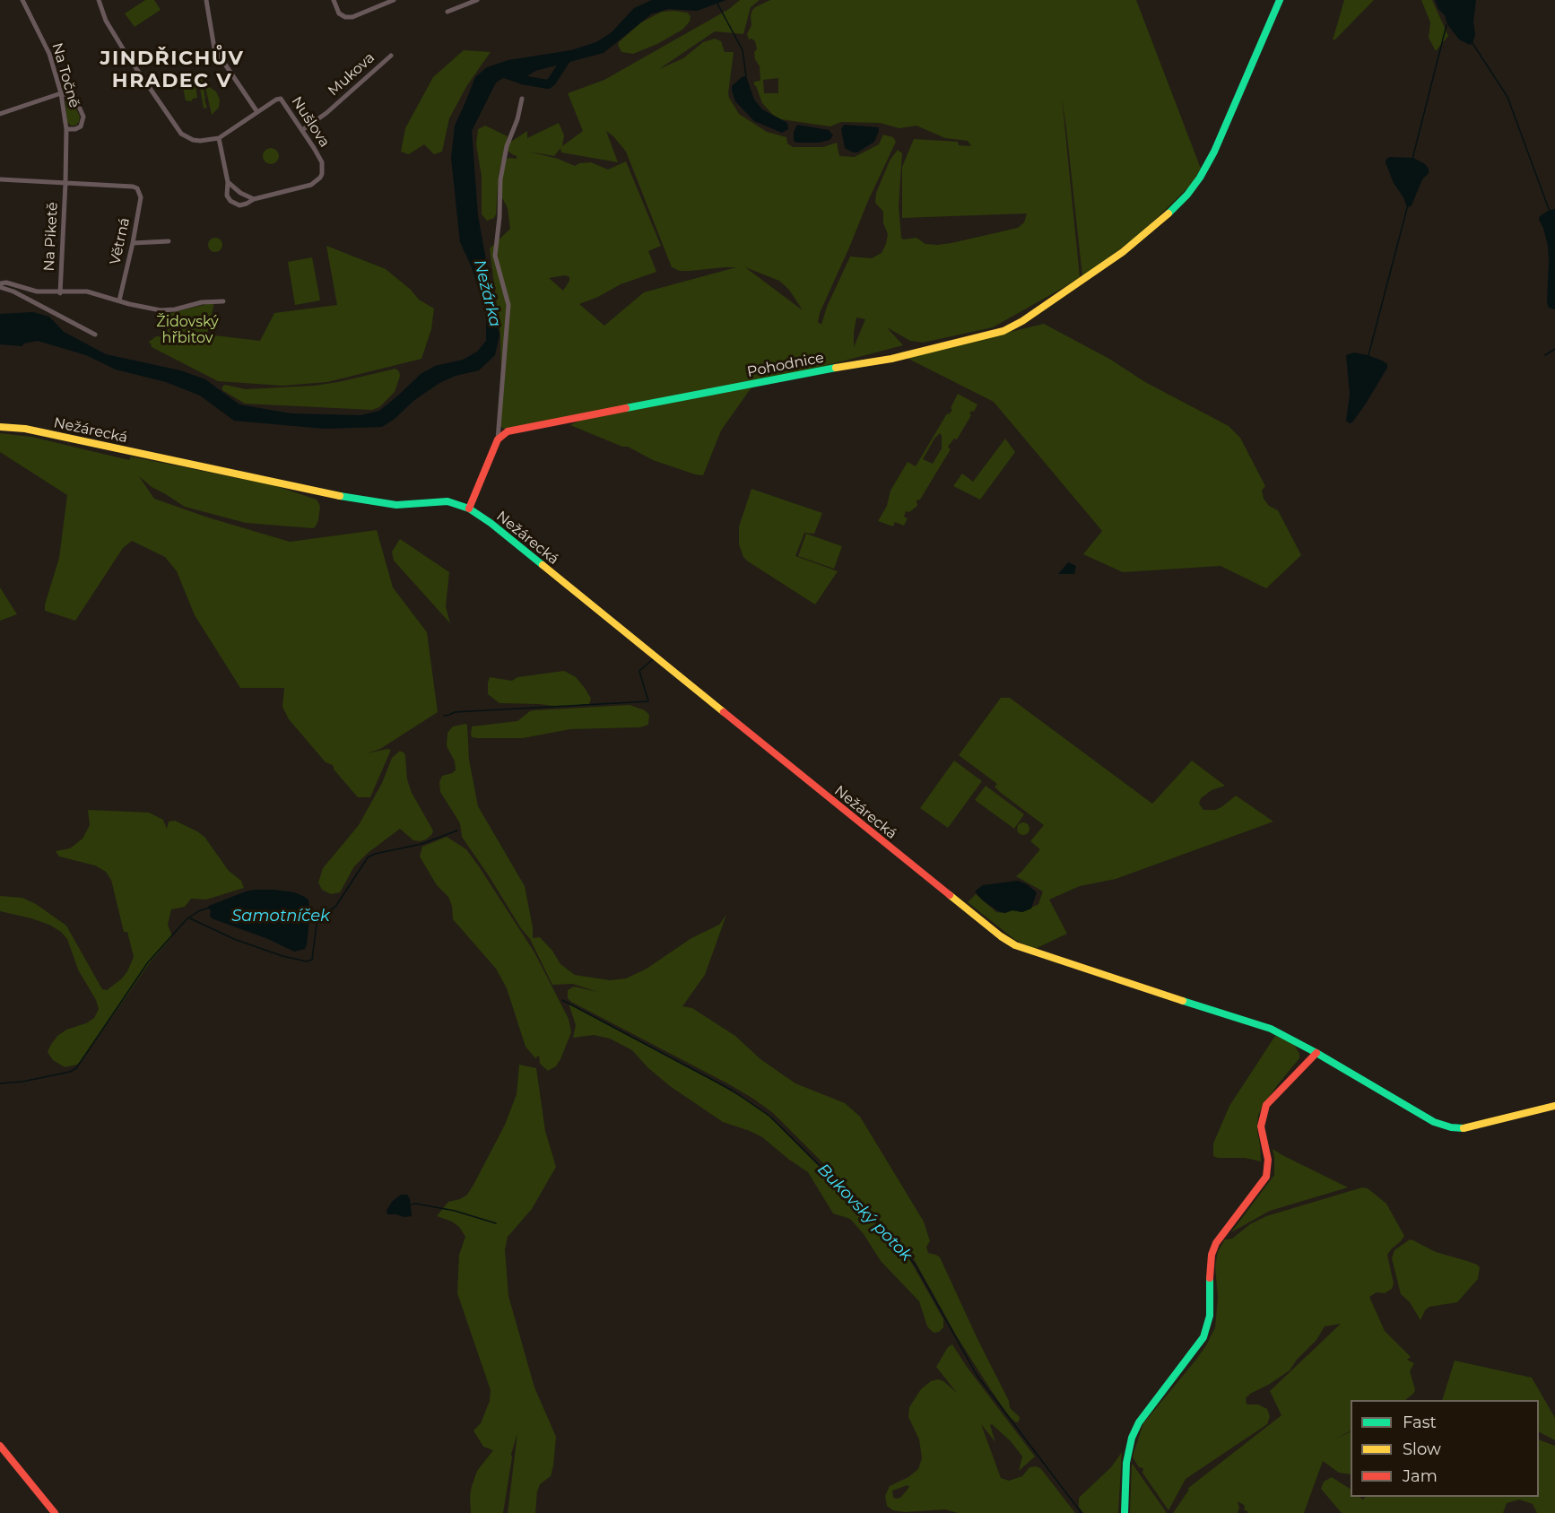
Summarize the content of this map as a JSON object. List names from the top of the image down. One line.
{"streets":{"street":["Mukova","Na Točně","Nušlova","Na Piketě","Větrná","Pohodnice","Nežárecká"]},"crossings":[["Mukova","Nušlova"],["Na Točně","Na Piketě"],["Na Piketě","Větrná"]],"districts":["JINDŘICHŮV HRADEC V"],"water":["Nežárka","Samotníček","Bukovský potok"],"parks":["Židovský hřbitov"],"legend":["Fast","Slow","Jam"]}
